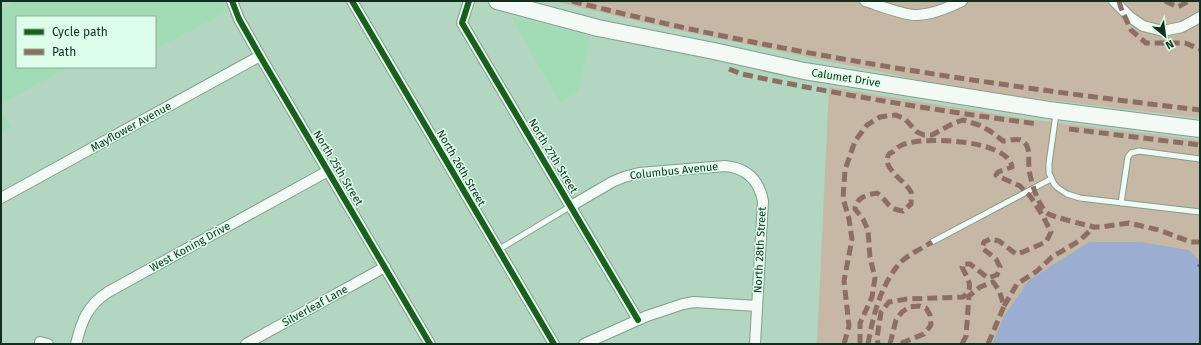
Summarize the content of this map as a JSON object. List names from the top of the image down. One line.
{"streets":{"main road":["Calumet Drive"],"street":["Mayflower Avenue","North 27th Street","North 25th Street","North 26th Street","Columbus Avenue","West Koning Drive","North 28th Street","Silverleaf Lane"]},"crossings":[["Mayflower Avenue","North 25th Street"],["North 27th Street","Columbus Avenue"],["North 25th Street","West Koning Drive"],["North 25th Street","Silverleaf Lane"],["Columbus Avenue","North 28th Street"]],"legend":["Cycle path","Path"],"north":"bottom right"}
